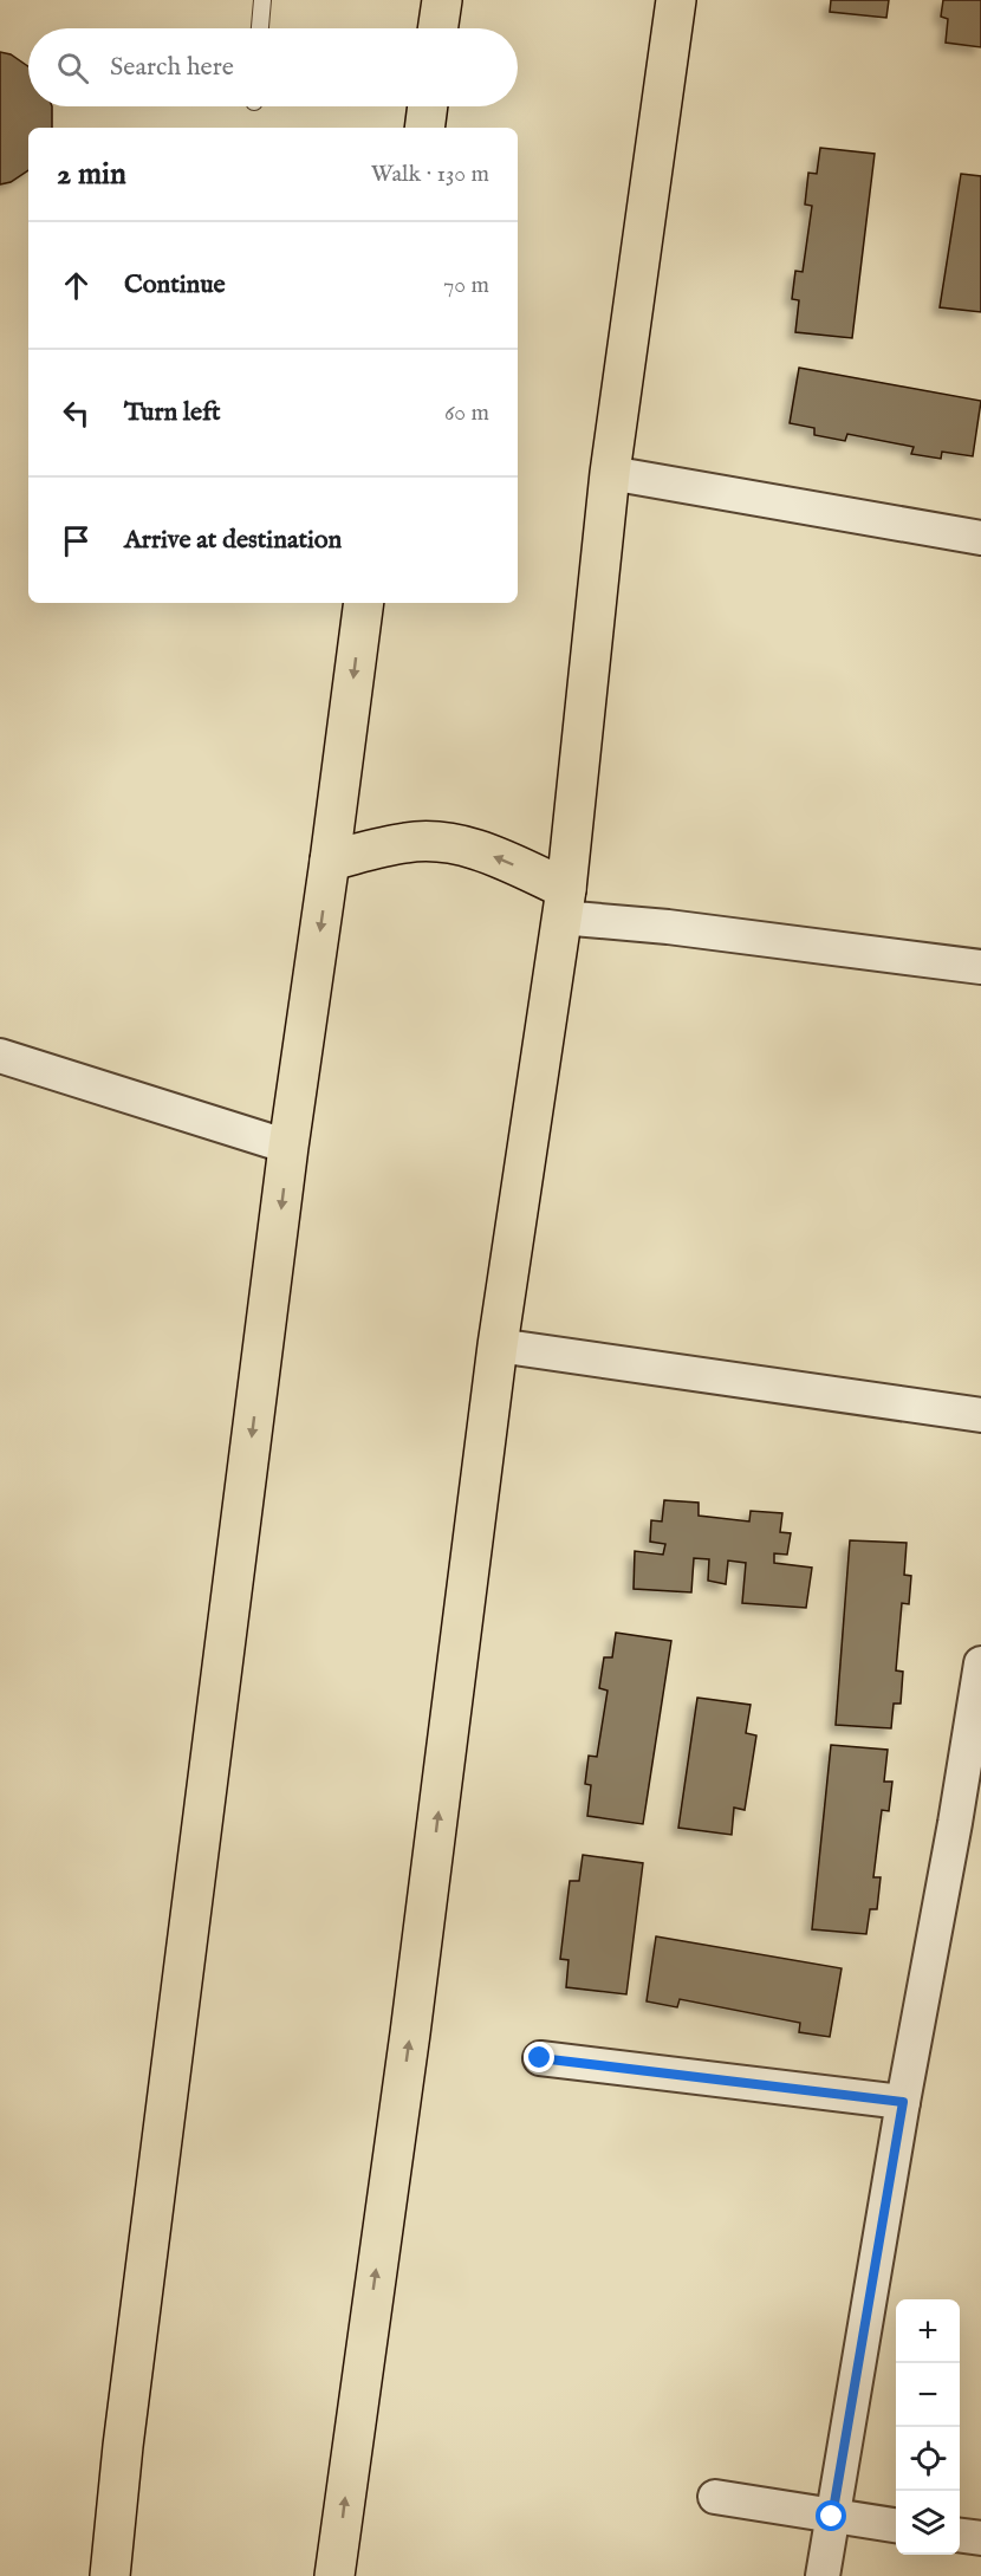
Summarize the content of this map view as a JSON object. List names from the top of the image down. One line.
{"page":{"search":"Search here","heading":["2 min","Walk · 130 m"],"list":[["Continue","70 m"],["Turn left","60 m"],"Arrive at destination"],"map_buttons":["+","−"]}}
